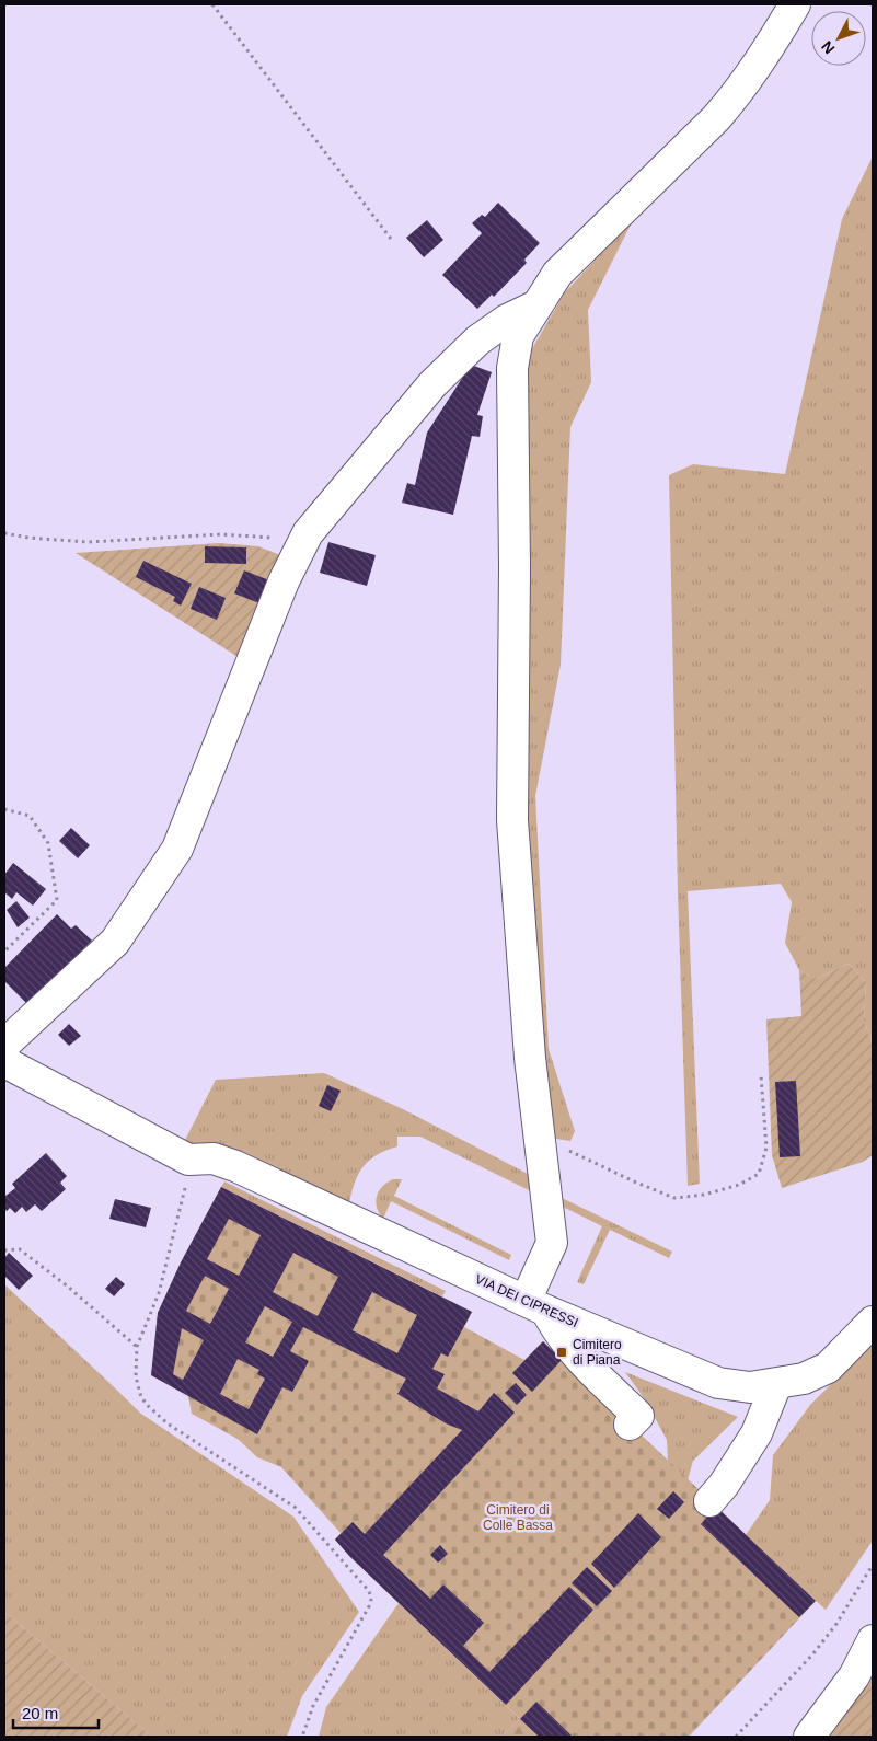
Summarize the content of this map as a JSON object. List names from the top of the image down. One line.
{"streets":{"street":["VIA DEI CIPRESSI"]},"parks":["Cimitero di Colle Bassa"],"places":{"transit":["Cimitero di Piana"]},"scale_bar":"20 m","north":"bottom left"}
